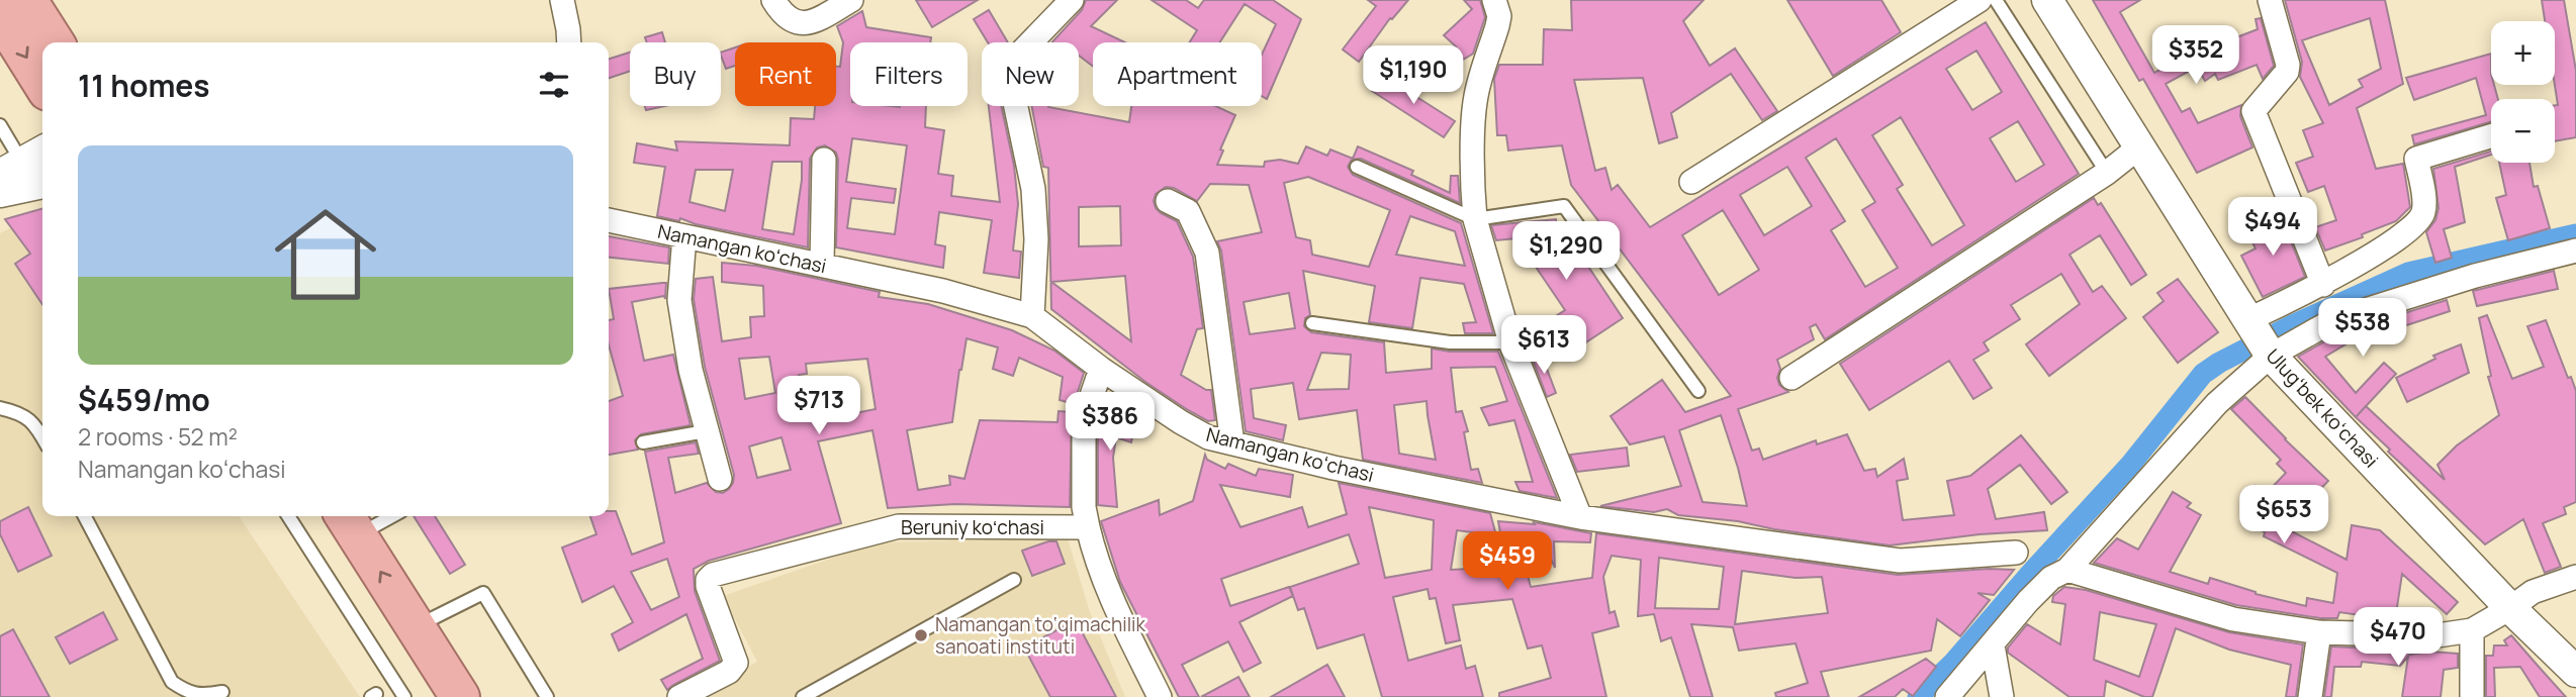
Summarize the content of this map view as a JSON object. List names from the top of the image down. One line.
{"streets":{"street":["Namangan koʻchasi","Ulugʻbek koʻchasi","Beruniy koʻchasi"]},"places":["Namangan to‘qimachilik sanoati instituti"],"page":{"map_buttons":["+","−"],"price":["$352","$1,190","$494","$1,290","$538","$613","$713","$386","$653","$459","$470"],"chip":["Buy","Rent","Filters","New","Apartment"],"heading":"11 homes","list":[{"name":"$459/mo","note":"2 rooms · 52 m² · Namangan koʻchasi"}]}}
